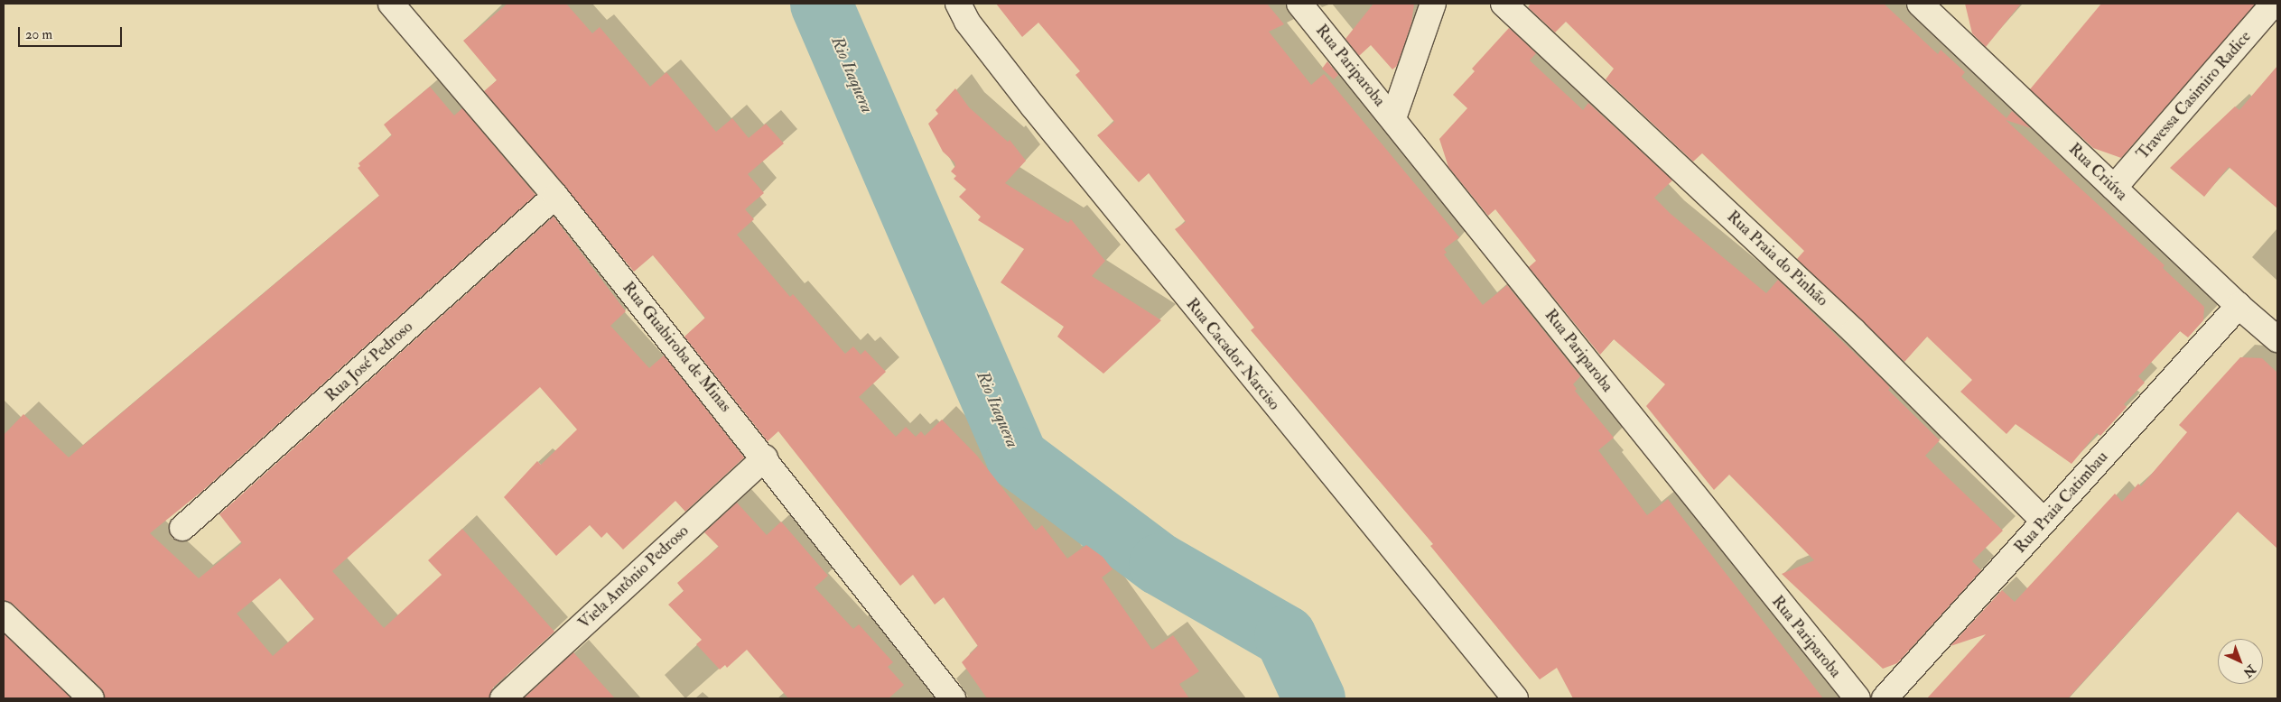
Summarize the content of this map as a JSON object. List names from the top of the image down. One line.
{"streets":{"street":["Rua Pariparoba","Travessa Casimiro Radice","Rua Criúva","Rua Praia do Pinhão","Rua Guabiroba de Minas","Rua Cacador Narciso","Rua José Pedroso","Rua Praia Catimbau","Viela Antônio Pedroso"]},"crossings":[["Travessa Casimiro Radice","Rua Criúva"],["Rua Criúva","Rua Praia Catimbau"],["Rua Praia do Pinhão","Rua Praia Catimbau"],["Rua Guabiroba de Minas","Rua José Pedroso"],["Rua Guabiroba de Minas","Viela Antônio Pedroso"]],"water":["Rio Itaquera"],"scale_bar":"20 m","north":"bottom right"}
